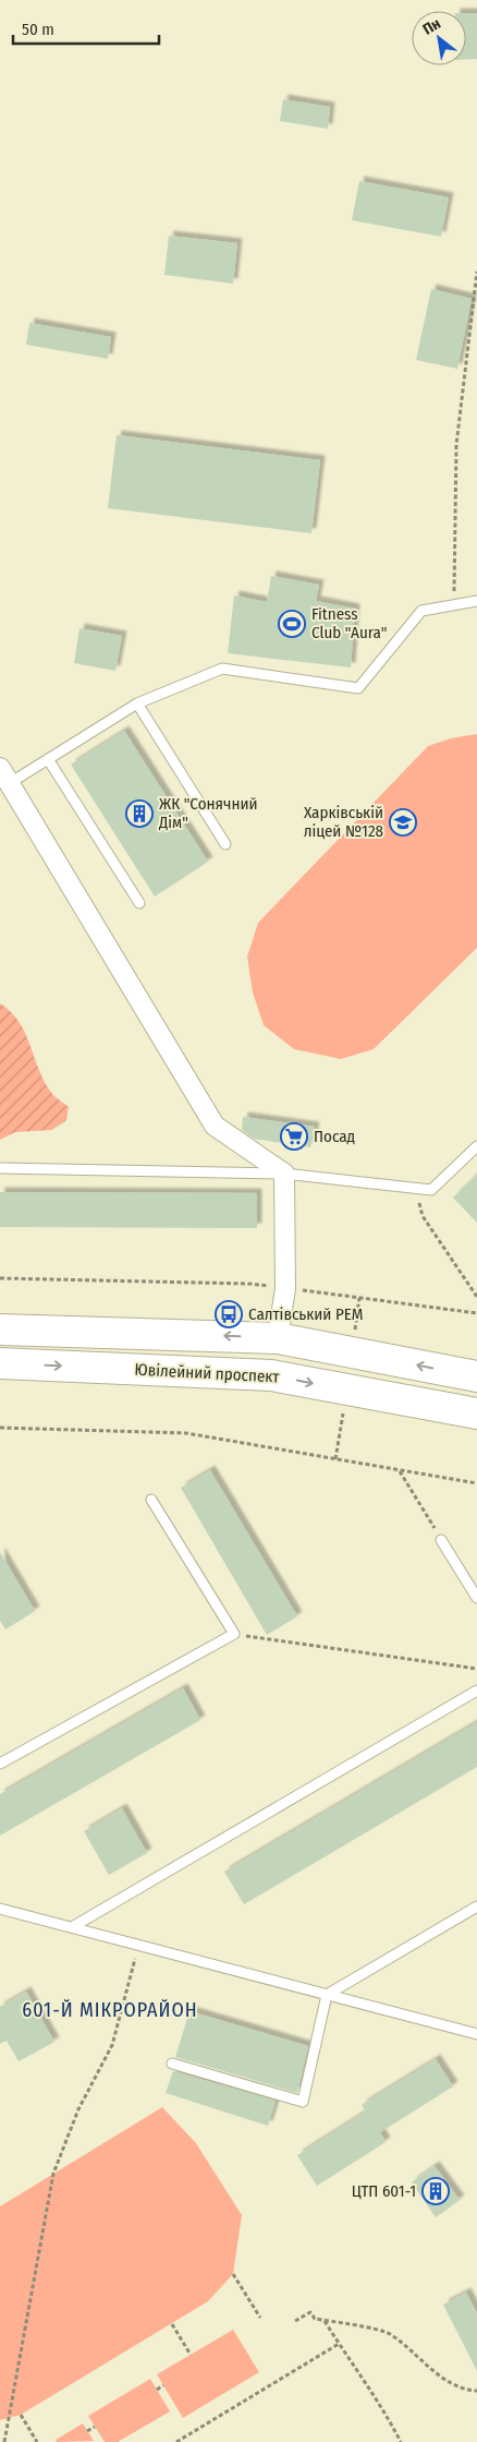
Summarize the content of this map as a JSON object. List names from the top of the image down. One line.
{"streets":{"main road":["Ювілейний проспект"]},"districts":["601-Й МІКРОРАЙОН"],"places":{"sports":["Fitness Club \"Aura\""],"building":["ЖК \"Сонячний Дім\"","ЦТП 601-1"],"school or university":["Харківській ліцей №128"],"supermarket":["Посад"],"bus stop":["Салтівський РЕМ"]},"scale_bar":"50 m","north":"top left"}
